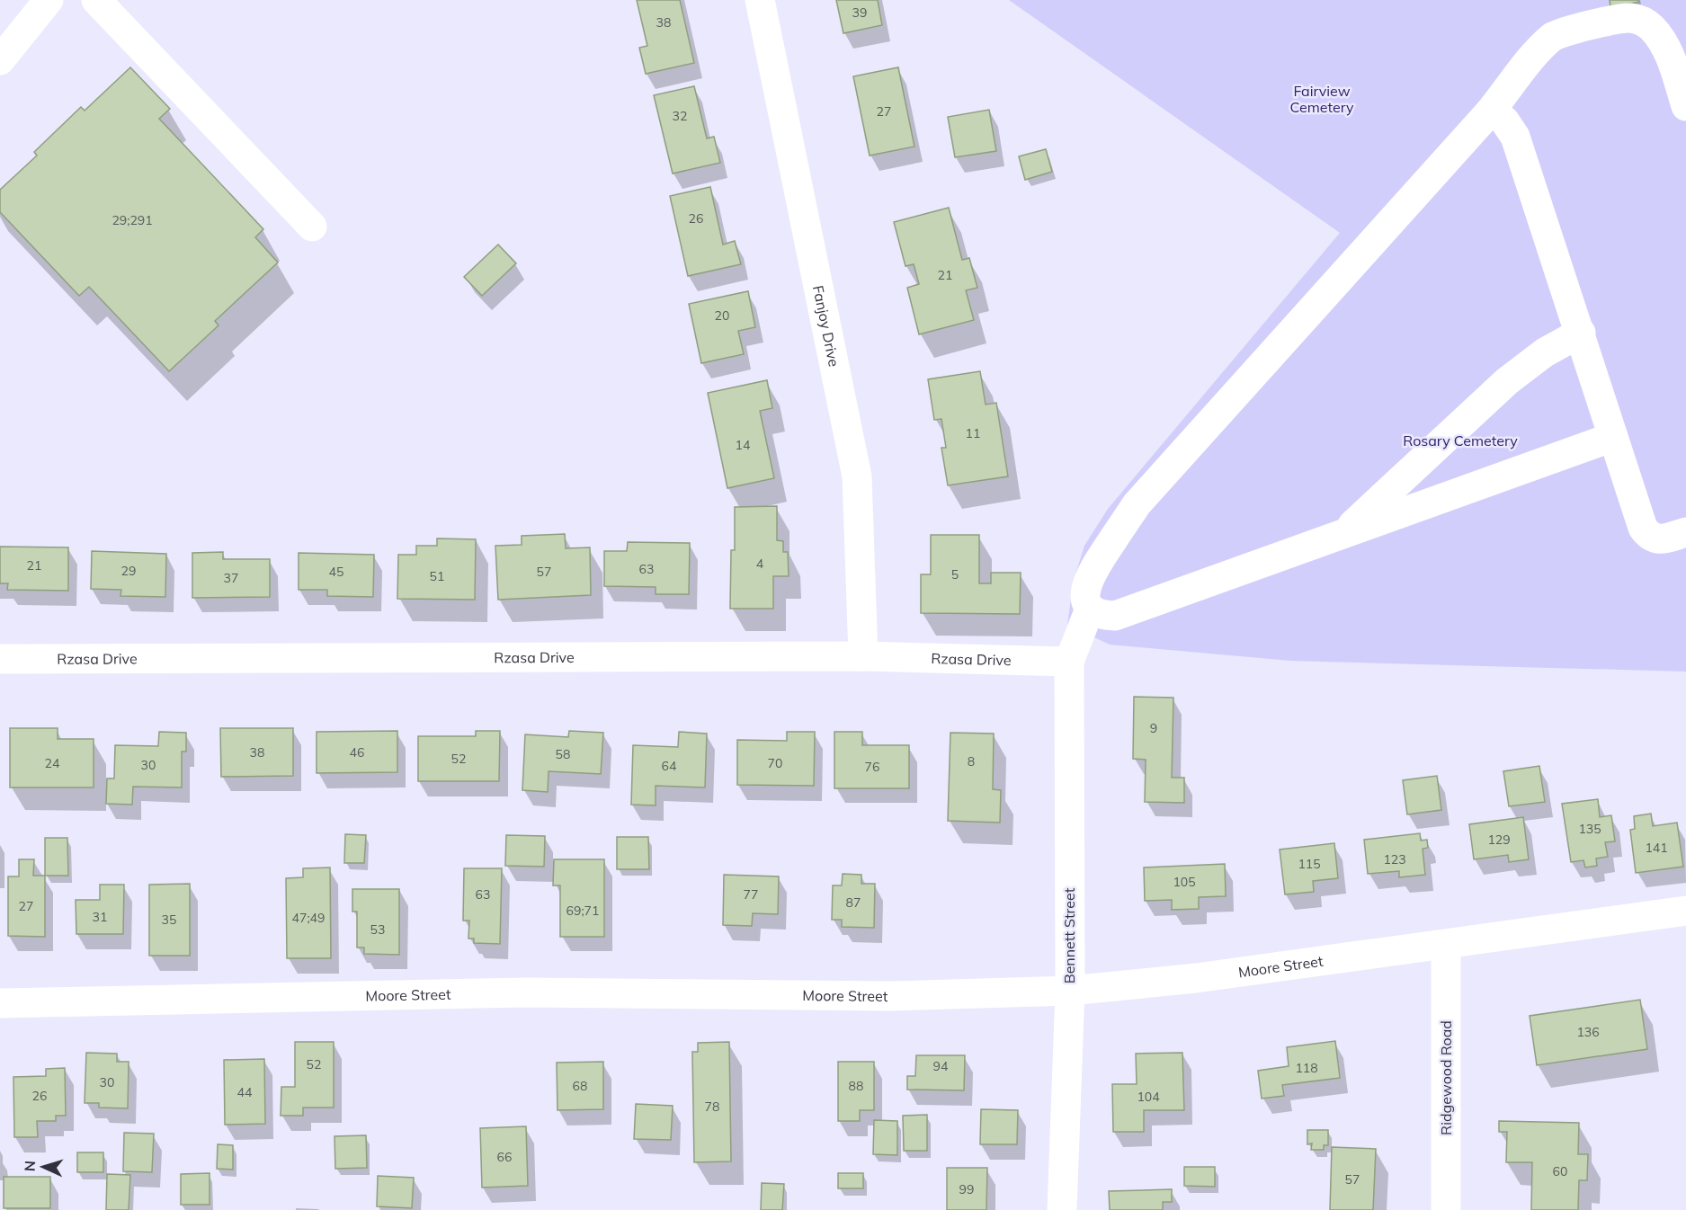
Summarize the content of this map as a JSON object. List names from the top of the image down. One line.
{"streets":{"street":["Fanjoy Drive","Rzasa Drive","Bennett Street","Moore Street","Ridgewood Road"]},"crossings":[["Fanjoy Drive","Rzasa Drive"],["Rzasa Drive","Bennett Street"],["Bennett Street","Moore Street"],["Moore Street","Ridgewood Road"]],"parks":["Fairview Cemetery","Rosary Cemetery"],"house_numbers":["39","38","27","32","26","29;291","21","20","11","14","4","21","63","29","45","57","5","51","37","9","38","46","58","52","8","24","70","30","64","76","135","129","141","123","115","105","63","77","87","27","69;71","31","47;49","35","53","136","52","94","118","30","68","88","44","26","104","78","66","60","57","99"],"north":"left"}
